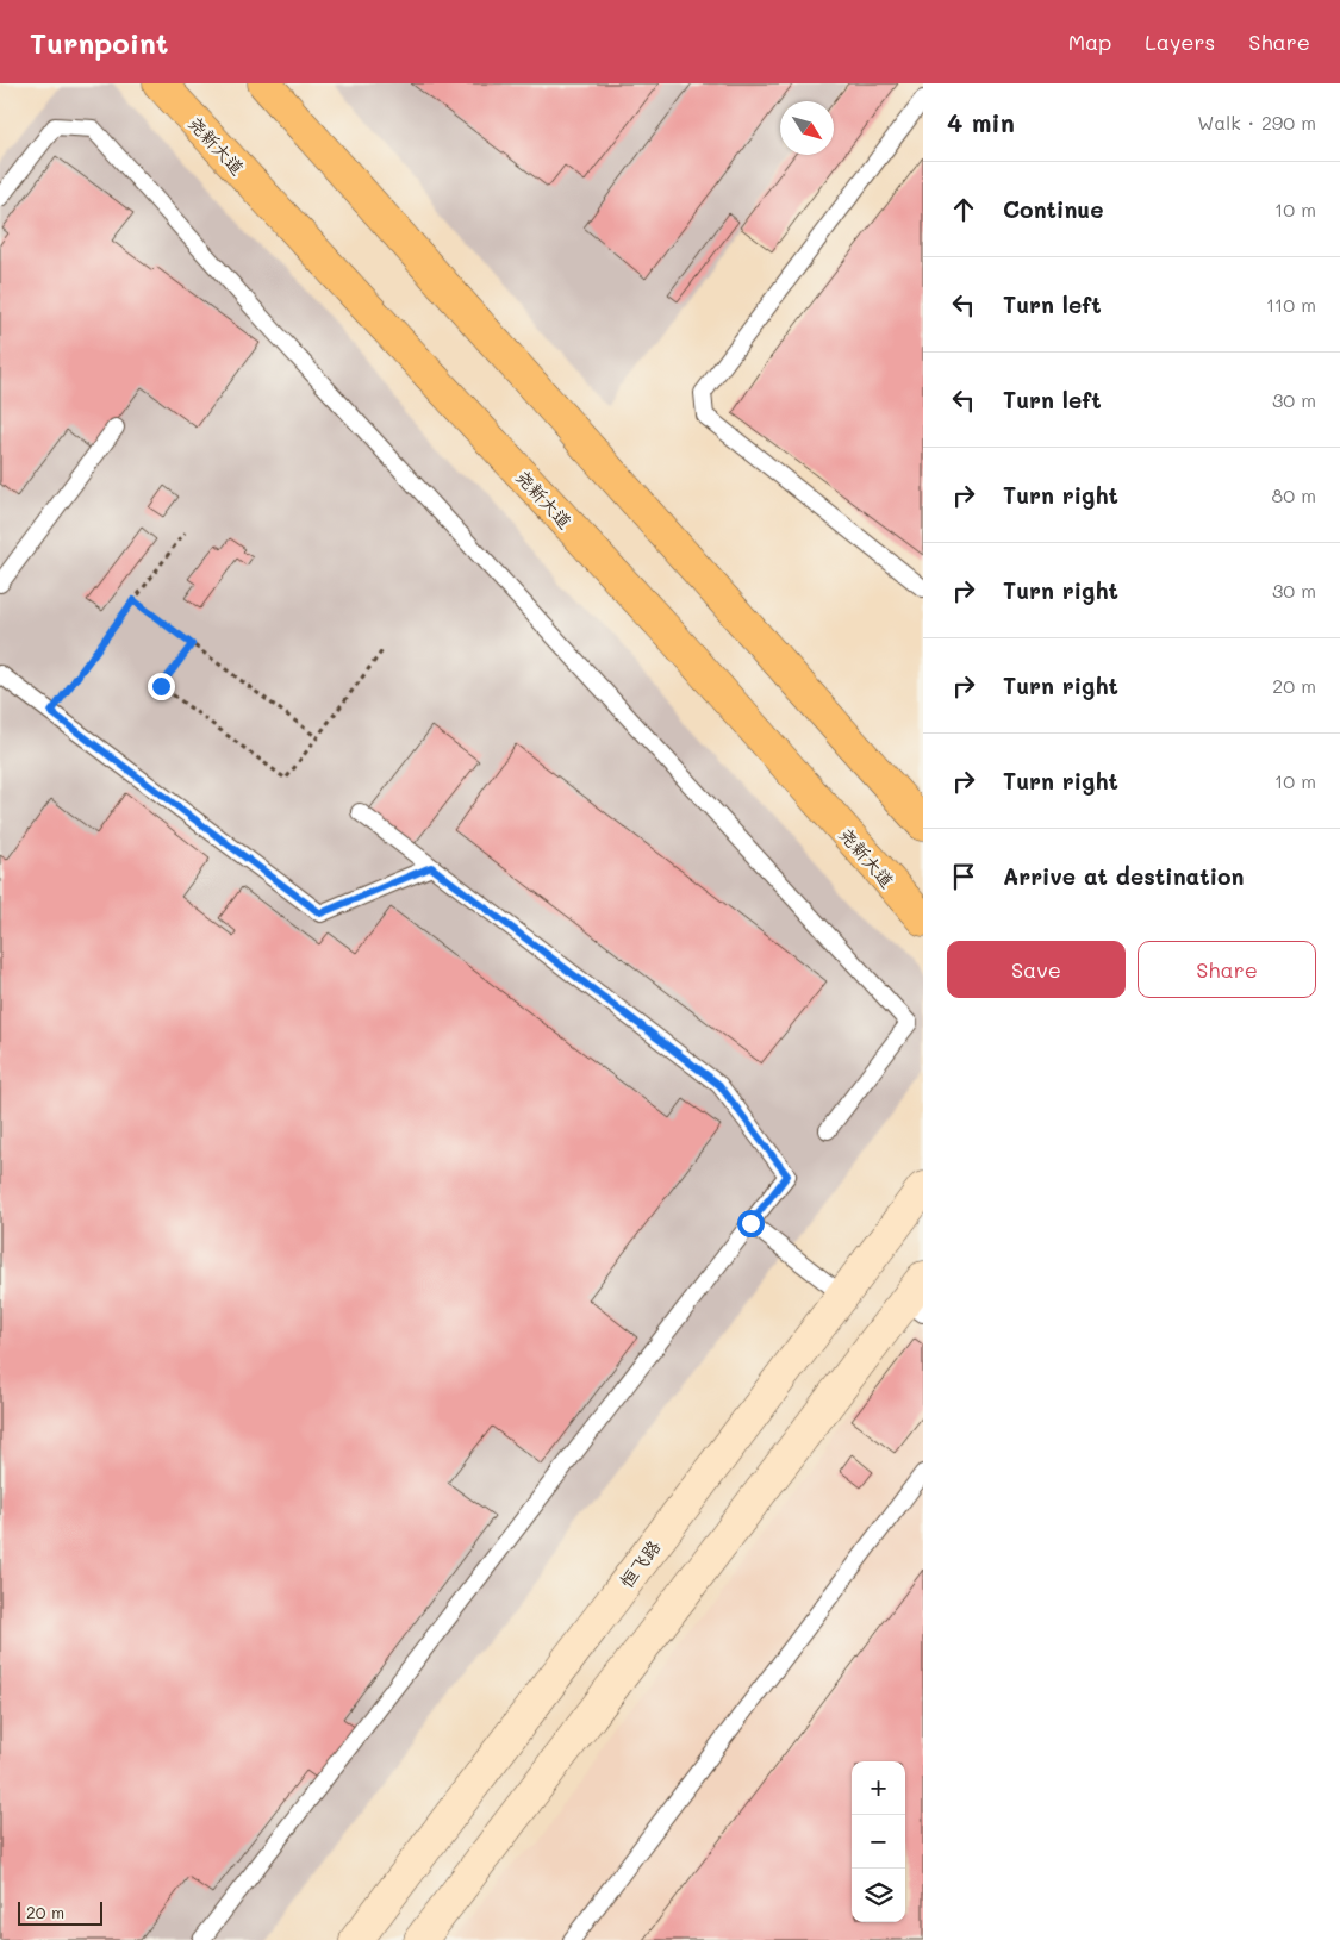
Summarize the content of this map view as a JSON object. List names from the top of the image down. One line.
{"streets":{"main road":["尧新大道","恒飞路"]},"scale_bar":"20 m","north":"bottom right","page":{"header":"Turnpoint","nav":["Map","Layers","Share"],"heading":["4 min","Walk · 290 m"],"list":[["Continue","10 m"],["Turn left","110 m"],["Turn left","30 m"],["Turn right","80 m"],["Turn right","30 m"],["Turn right","20 m"],["Turn right","10 m"],"Arrive at destination"],"buttons":["Save","Share"],"map_buttons":["+","−"],"scale":"20 m"}}
